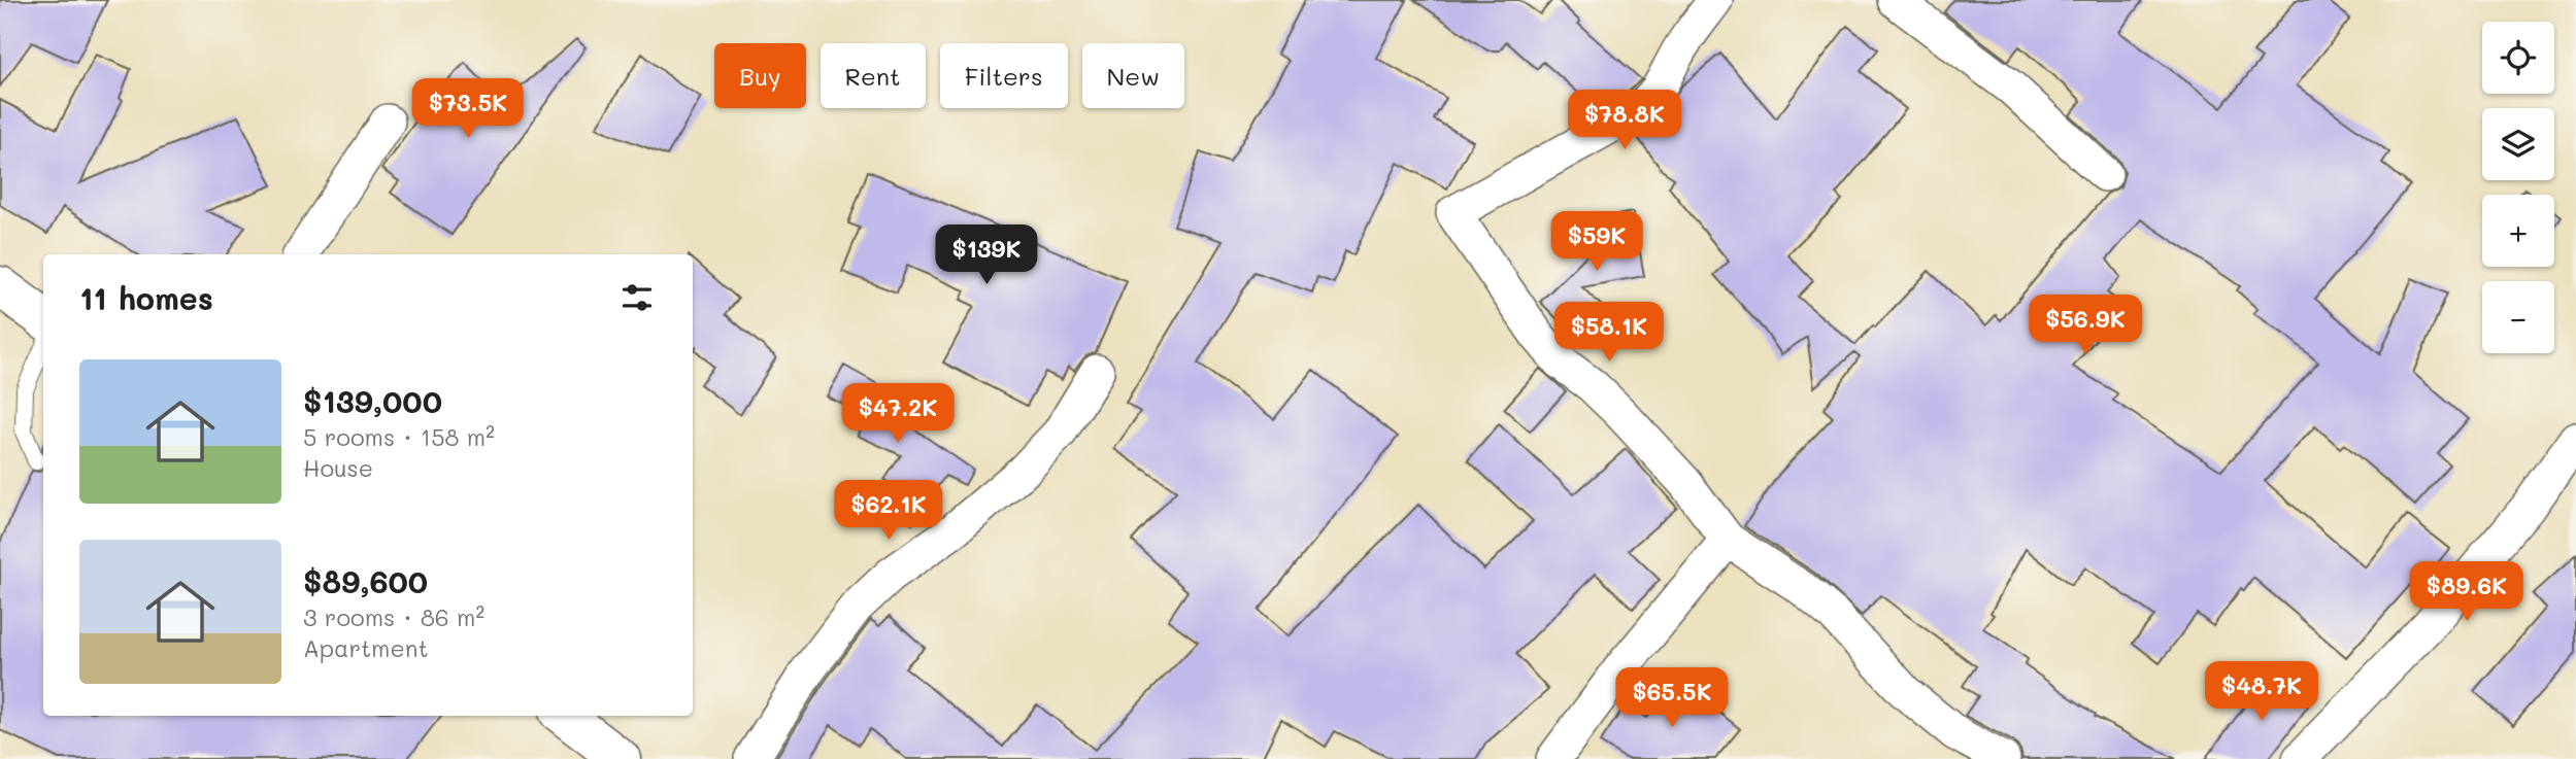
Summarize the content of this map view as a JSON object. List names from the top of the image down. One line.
{"page":{"map_buttons":["+","−"],"chip":["Buy","Rent","Filters","New"],"price":["$73.5K","$78.8K","$59K","$139K","$56.9K","$58.1K","$47.2K","$62.1K","$89.6K","$48.7K","$65.5K"],"heading":"11 homes","list":[{"name":"$139,000","note":"5 rooms · 158 m² · House"},{"name":"$89,600","note":"3 rooms · 86 m² · Apartment"}]}}
